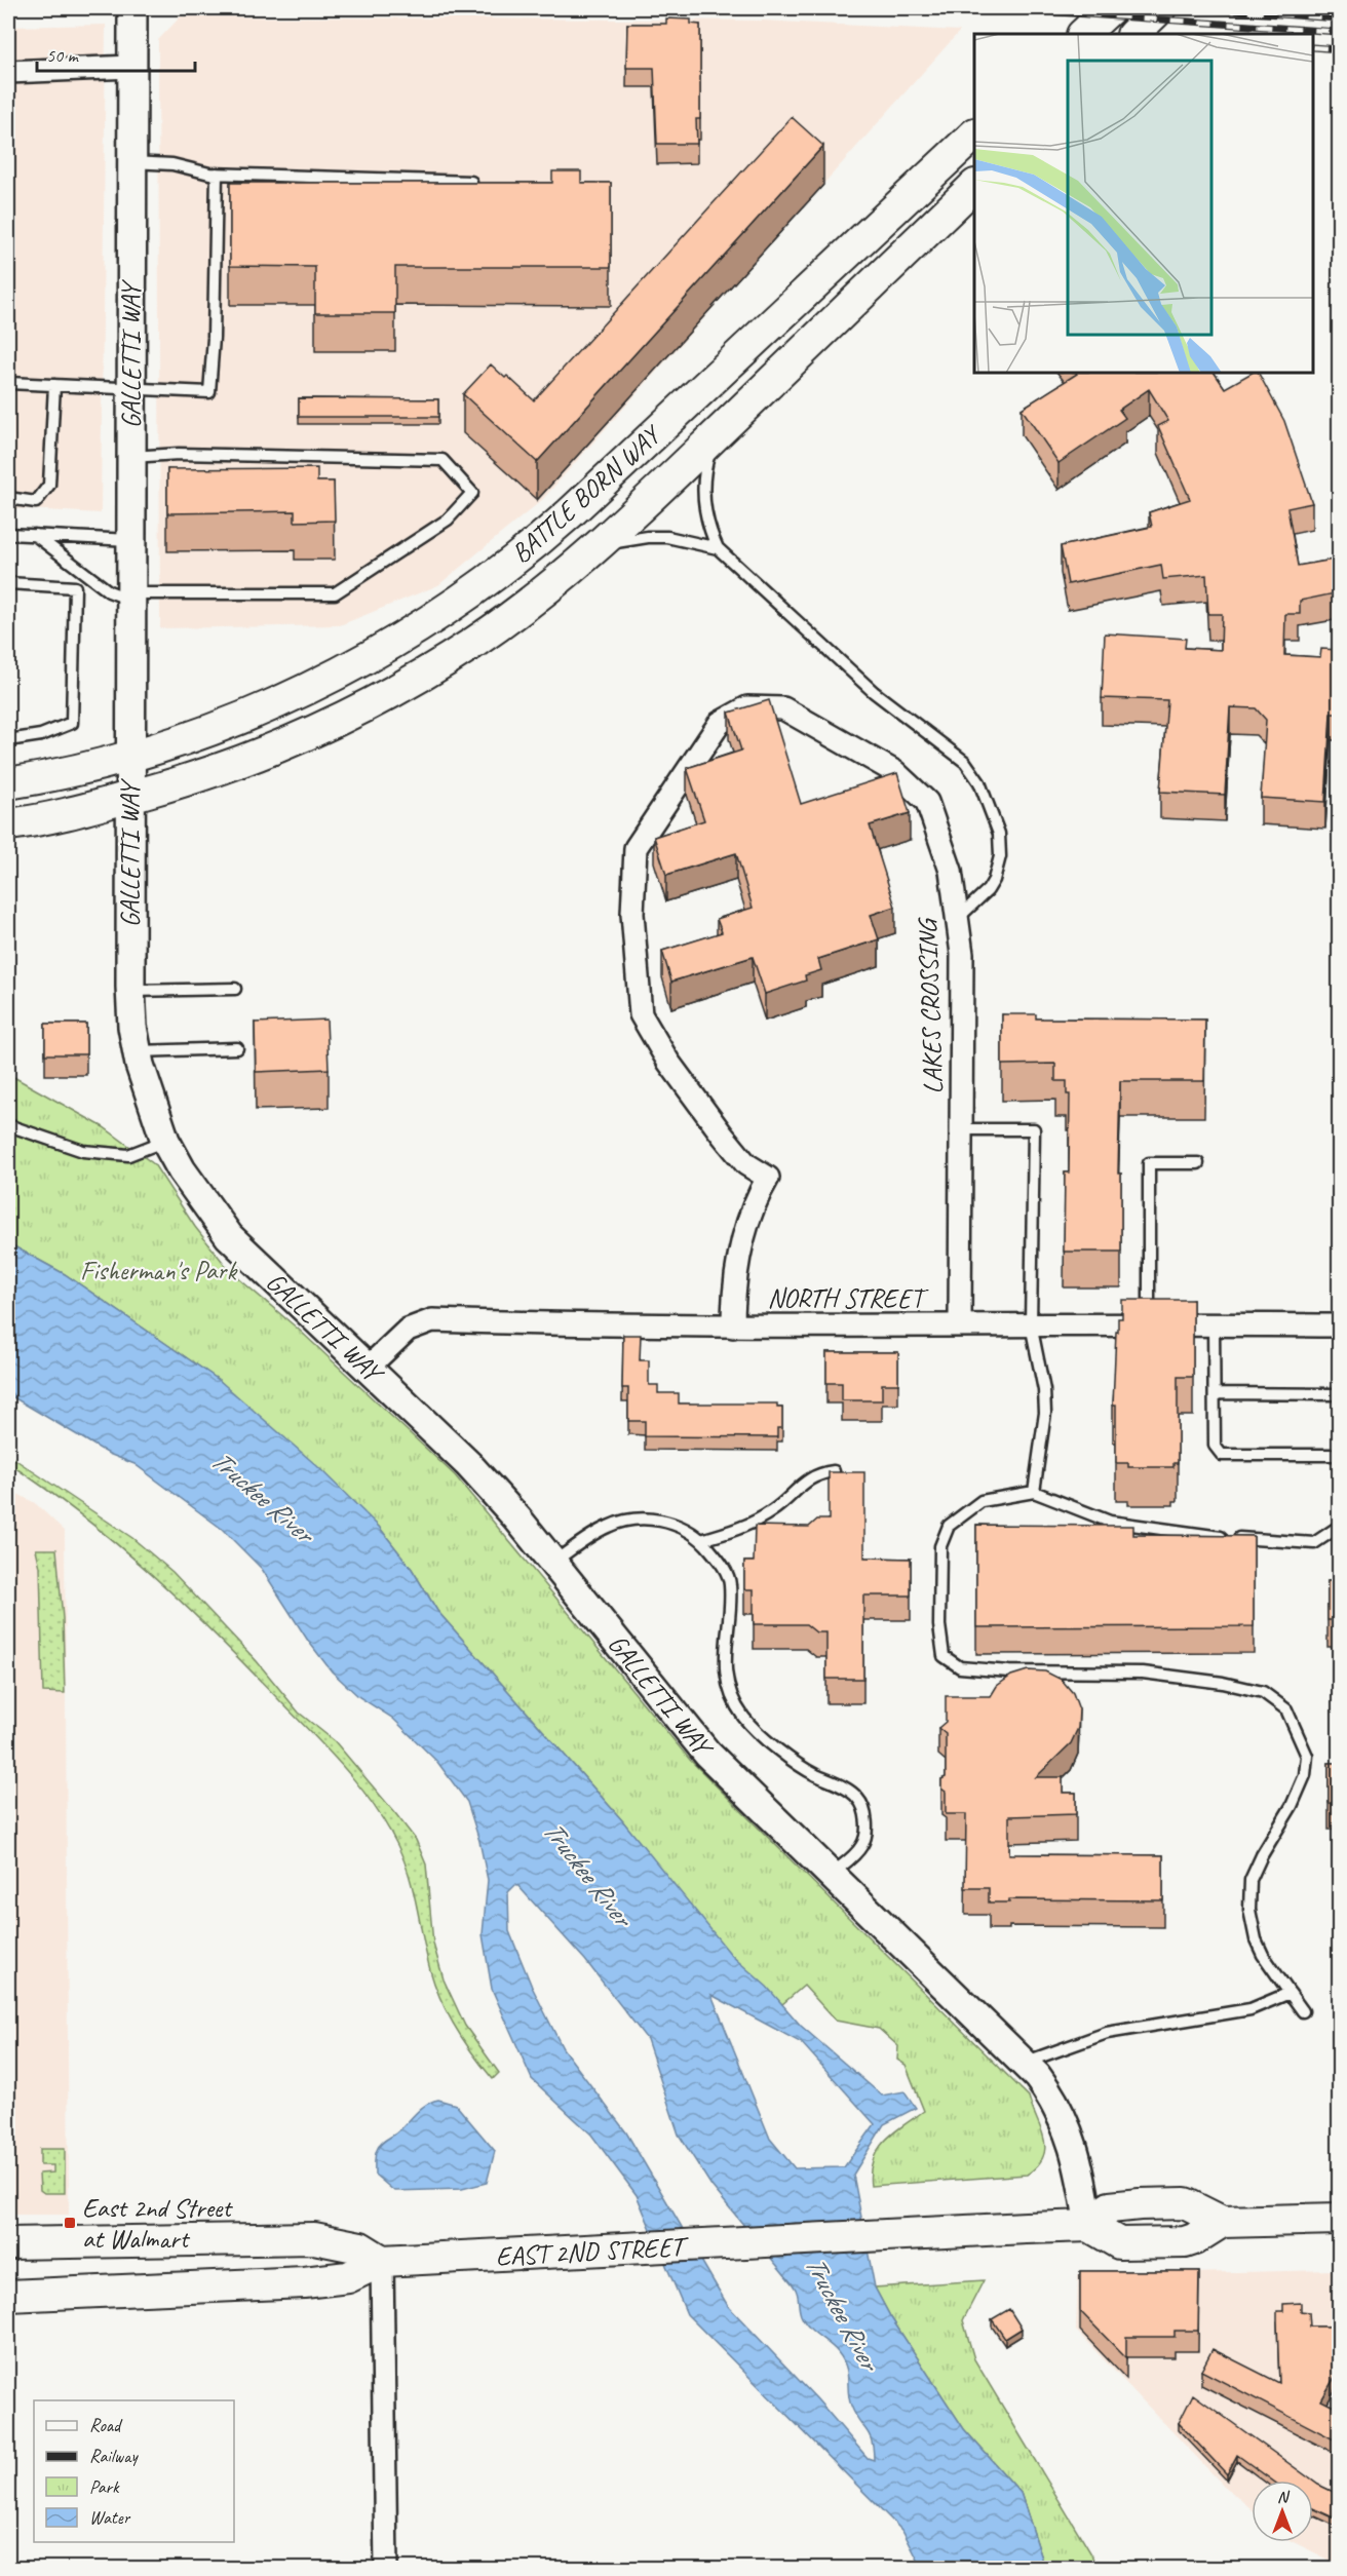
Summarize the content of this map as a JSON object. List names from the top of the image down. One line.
{"streets":{"main road":["BATTLE BORN WAY","EAST 2ND STREET"],"street":["GALLETTI WAY","LAKES CROSSING","NORTH STREET"]},"crossings":[["GALLETTI WAY","BATTLE BORN WAY"],["GALLETTI WAY","NORTH STREET"],["GALLETTI WAY","EAST 2ND STREET"],["LAKES CROSSING","NORTH STREET"]],"water":["Truckee River"],"parks":["Fisherman's Park"],"places":{"transit":["East 2nd Street at Walmart"]},"legend":["Road","Railway","Park","Water"],"scale_bar":"50 m","north":"top"}
